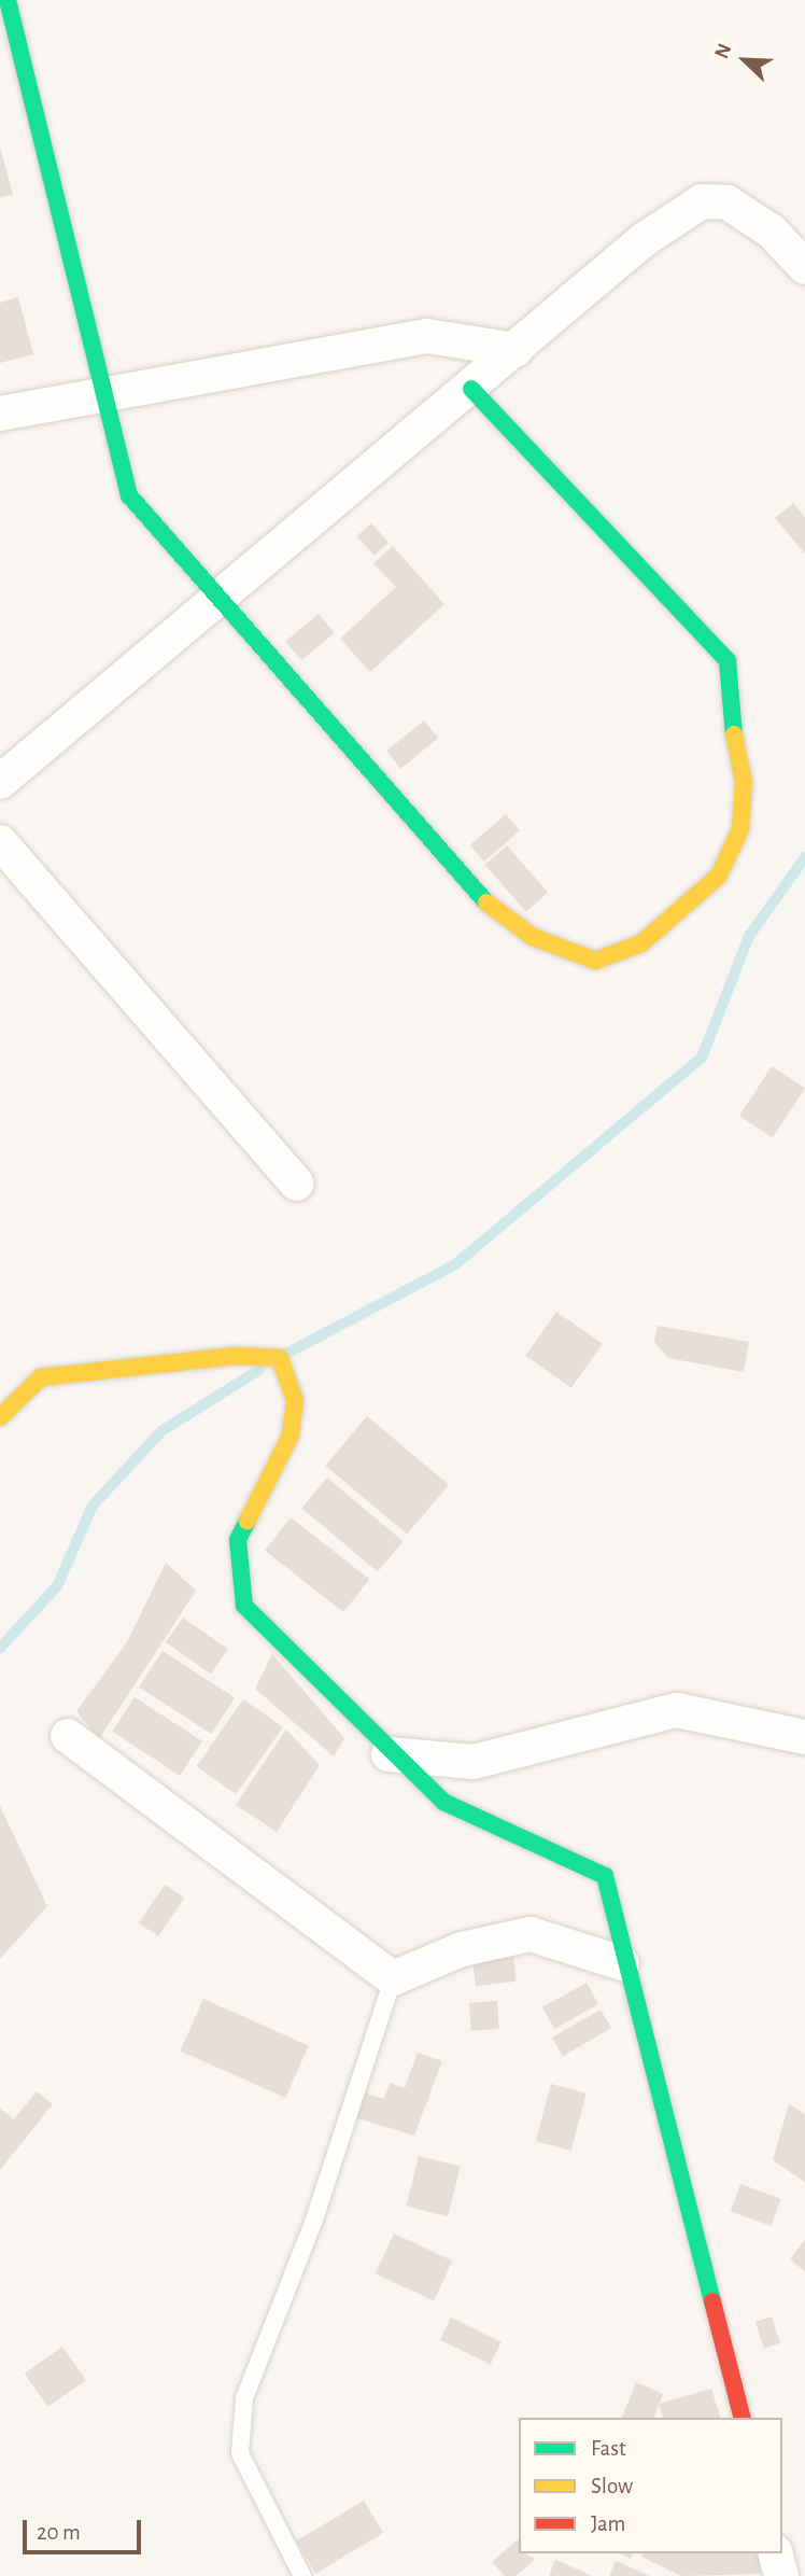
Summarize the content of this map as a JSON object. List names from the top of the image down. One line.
{"legend":["Fast","Slow","Jam"],"scale_bar":"20 m","north":"top left"}
